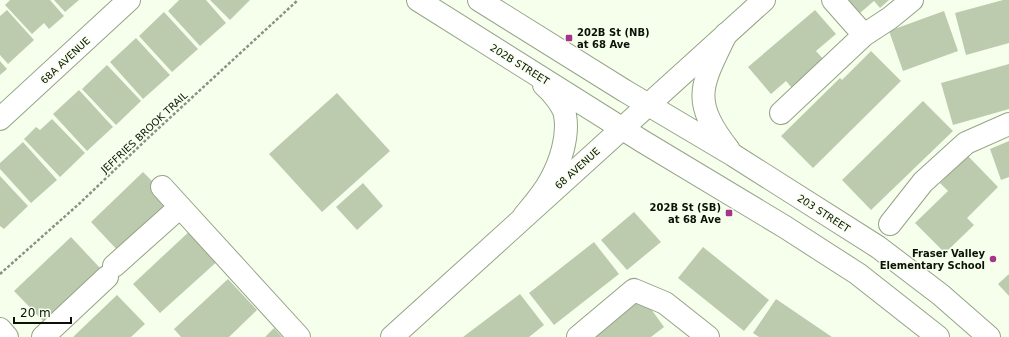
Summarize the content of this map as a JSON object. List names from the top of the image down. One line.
{"streets":{"main road":["68A AVENUE","202B STREET","68 AVENUE","203 STREET"],"path":["JEFFRIES BROOK TRAIL"]},"crossings":[["202B STREET","68 AVENUE"],["68 AVENUE","203 STREET"]],"places":{"transit":["202B St (NB) at 68 Ave","202B St (SB) at 68 Ave"],"other":["Fraser Valley Elementary School"]},"scale_bar":"20 m"}
